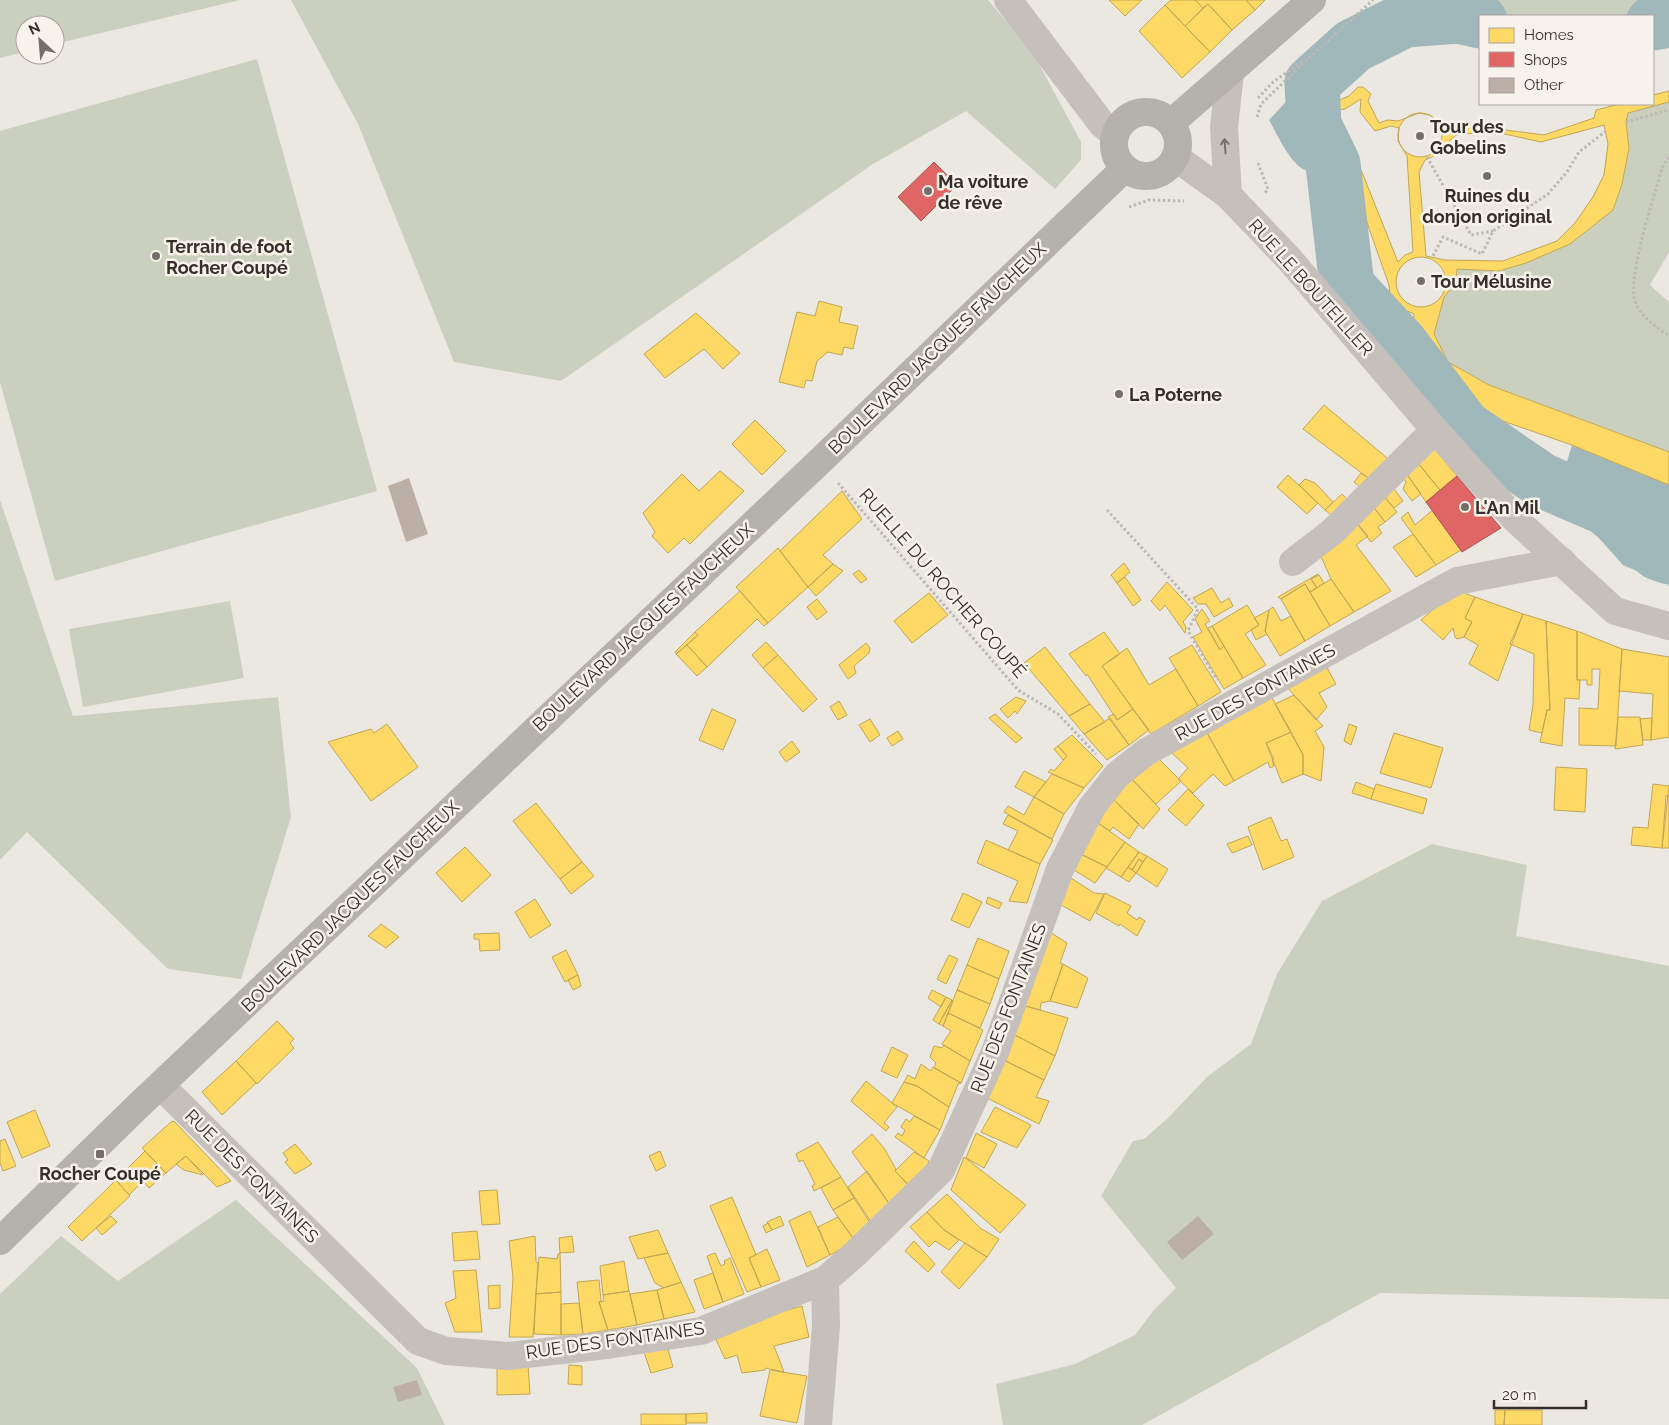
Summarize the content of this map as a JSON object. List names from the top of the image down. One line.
{"streets":{"main road":["BOULEVARD JACQUES FAUCHEUX"],"street":["RUE LE BOUTEILLER","RUE DES FONTAINES"],"path":["RUELLE DU ROCHER COUPÉ"]},"crossings":[["RUE LE BOUTEILLER","BOULEVARD JACQUES FAUCHEUX"],["RUE LE BOUTEILLER","RUE DES FONTAINES"],["BOULEVARD JACQUES FAUCHEUX","RUELLE DU ROCHER COUPÉ"],["BOULEVARD JACQUES FAUCHEUX","RUE DES FONTAINES"],["RUELLE DU ROCHER COUPÉ","RUE DES FONTAINES"]],"places":{"other":["Tour des Gobelins","Ruines du donjon original","Ma voiture de rêve","Terrain de foot Rocher Coupé","Tour Mélusine","La Poterne","L'An Mil"],"transit":["Rocher Coupé"]},"legend":["Homes","Shops","Other"],"scale_bar":"20 m","north":"top left"}
